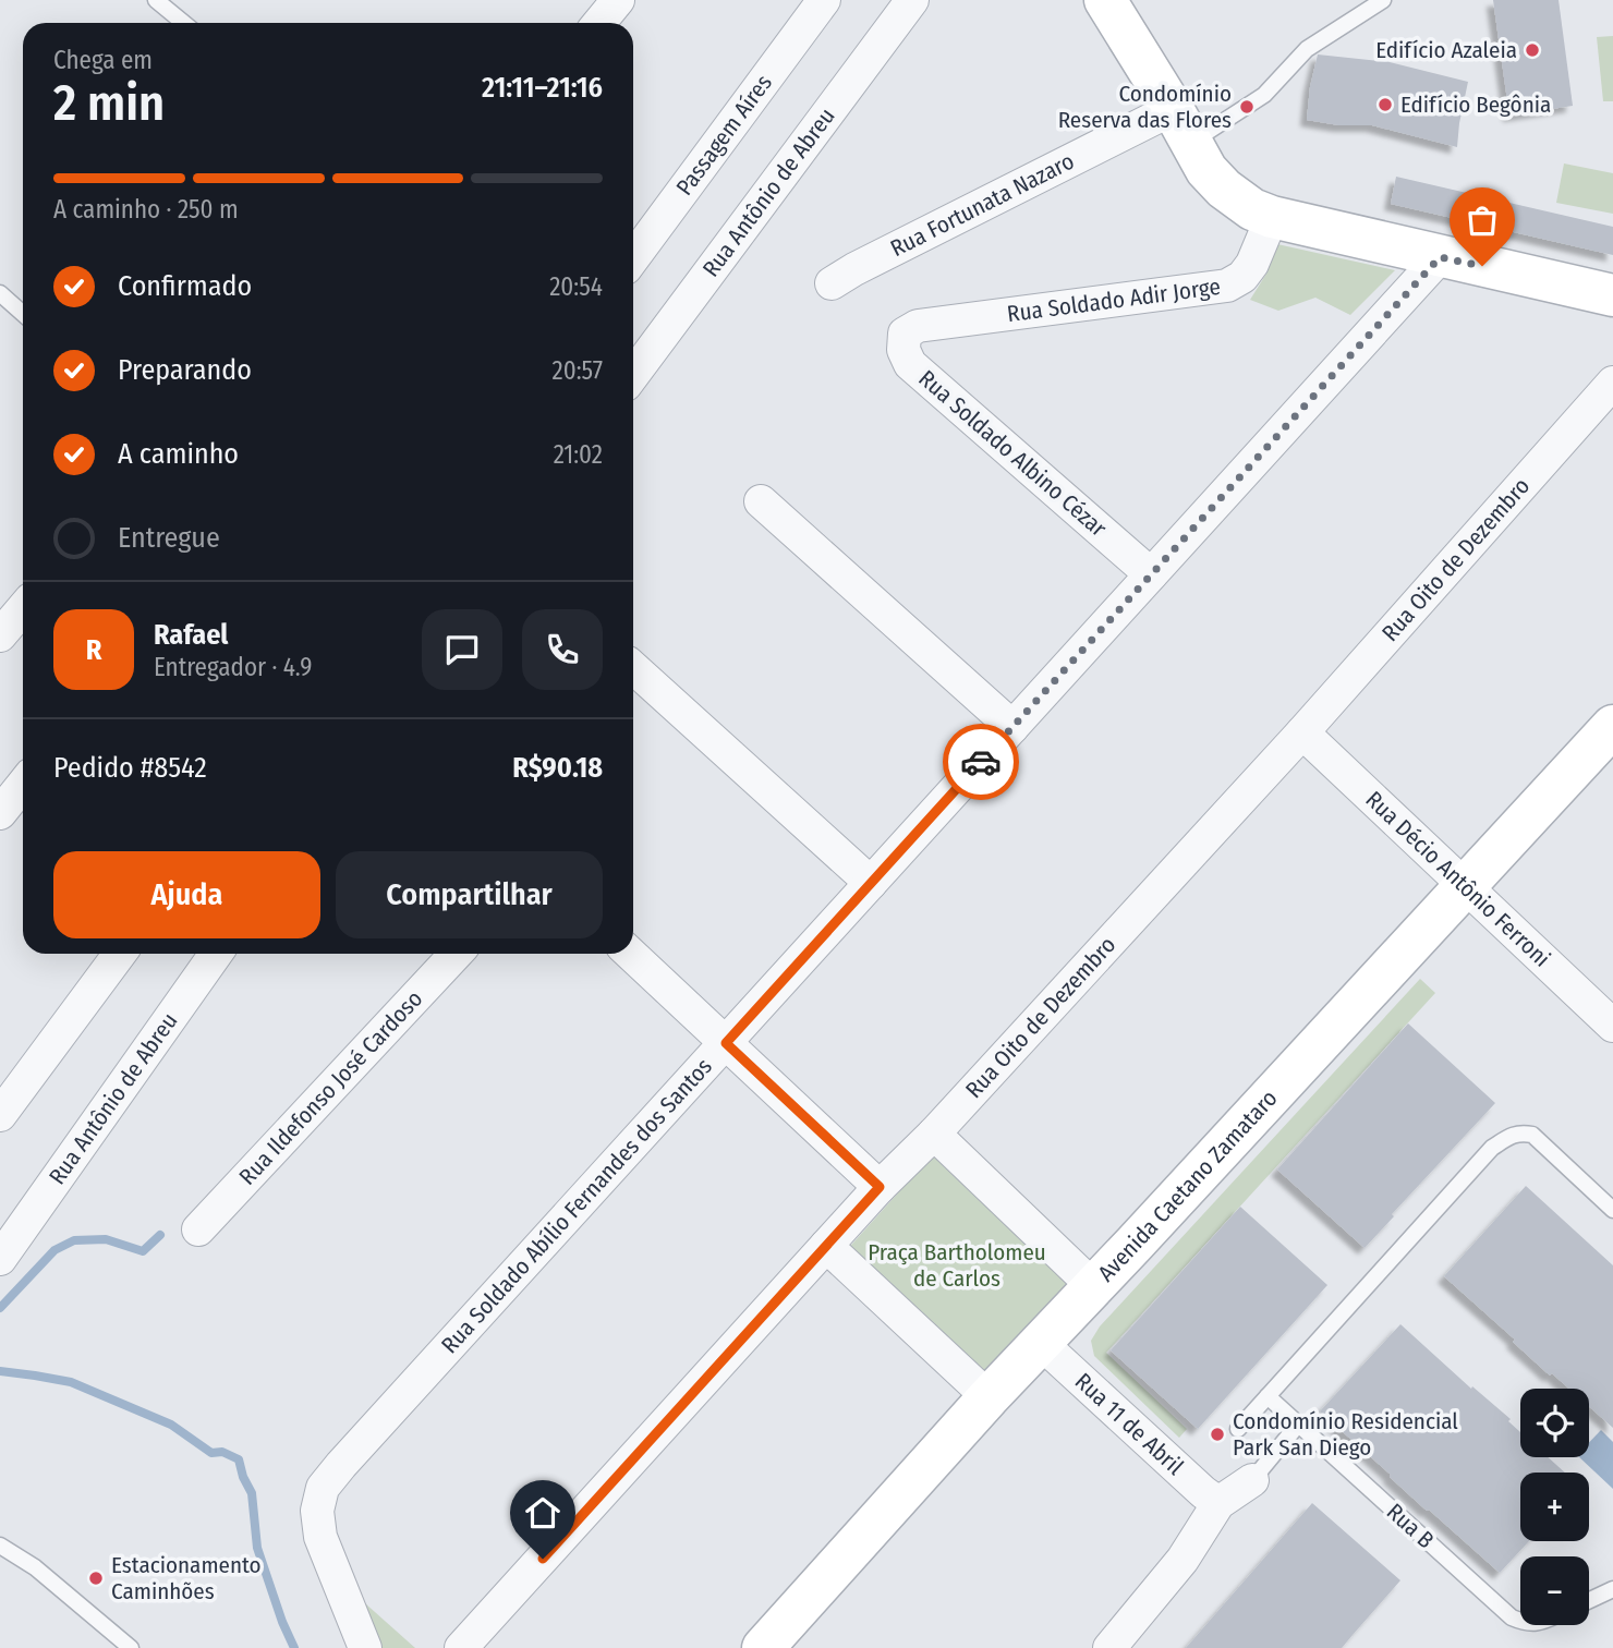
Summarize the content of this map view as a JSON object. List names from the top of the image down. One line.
{"streets":{"main road":["Avenida Caetano Zamataro"],"street":["Passagem Aíres","Rua Antônio de Abreu","Rua Fortunata Nazaro","Rua Soldado Adir Jorge","Rua Soldado Albino Cézar","Rua Oito de Dezembro","Rua Décio Antônio Ferroni","Rua Ildefonso José Cardoso","Rua Soldado Abílio Fernandes dos Santos","Rua 11 de Abril"],"lane":["Rua B"]},"crossings":[["Rua Soldado Adir Jorge","Rua Soldado Albino Cézar"],["Rua Soldado Albino Cézar","Rua Soldado Abílio Fernandes dos Santos"],["Rua Oito de Dezembro","Rua Décio Antônio Ferroni"],["Rua Décio Antônio Ferroni","Avenida Caetano Zamataro"],["Avenida Caetano Zamataro","Rua 11 de Abril"]],"parks":["Praça Bartholomeu de Carlos"],"places":["Edifício Azaleia","Edifício Begônia","Condomínio Reserva das Flores","Condomínio Residencial Park San Diego","Estacionamento Caminhões"],"page":{"heading":["2 min","Chega em","21:11–21:16"],"panel":["Rafael","Entregador · 4.9","Pedido #8542","R$90.18"],"bar":"A caminho · 250 m","list":[["Confirmado","20:54"],["Preparando","20:57"],["A caminho","21:02"],"Entregue"],"round":"R","buttons":["Ajuda","Compartilhar"],"map_buttons":["+","−"]}}
